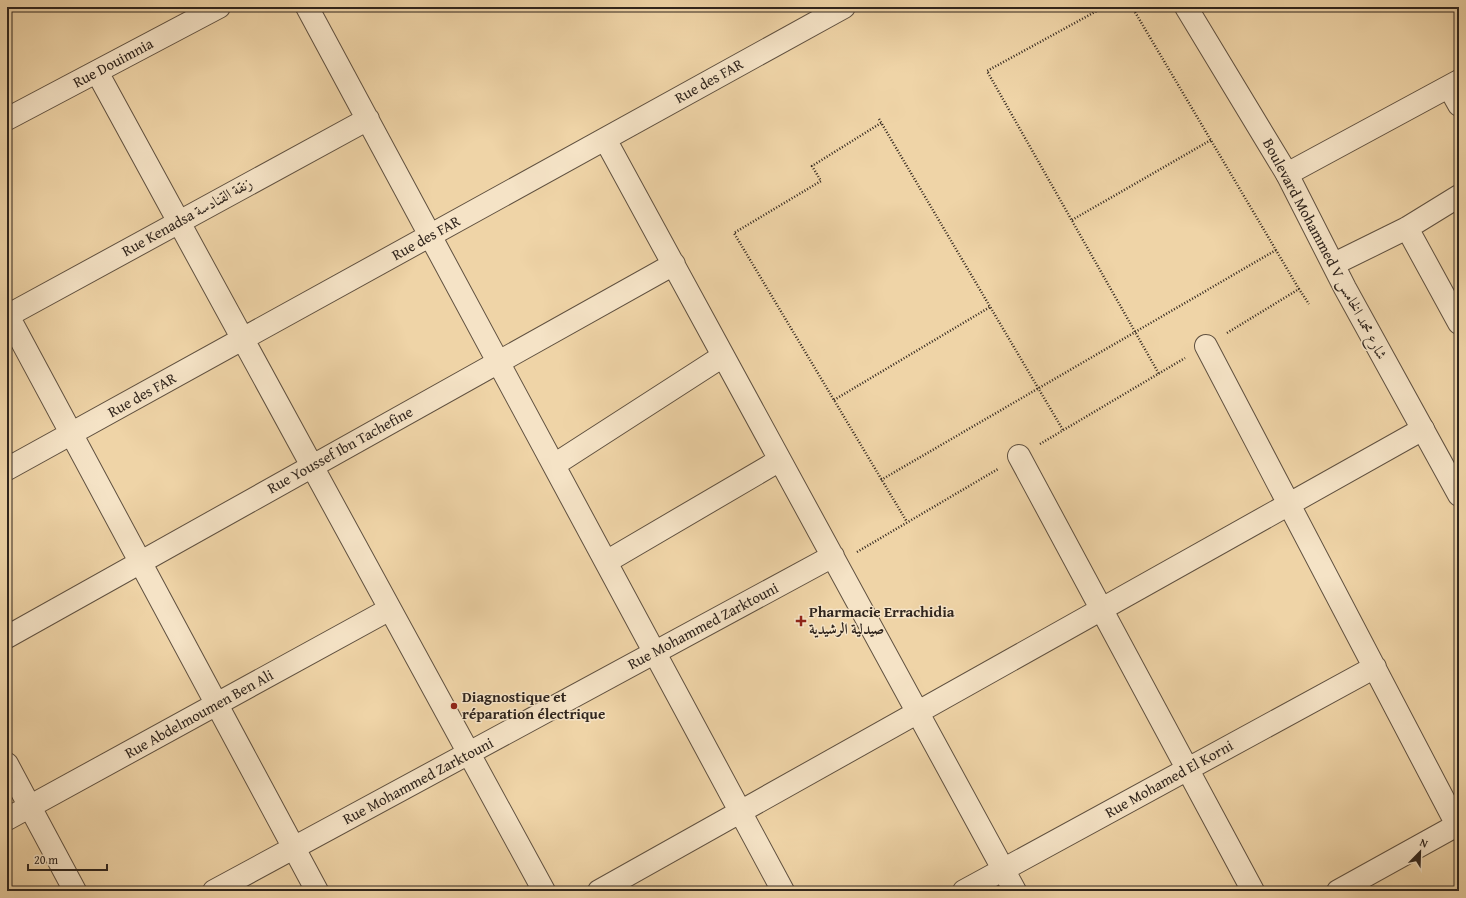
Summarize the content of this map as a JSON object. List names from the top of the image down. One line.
{"streets":{"street":["Rue Douimnia","Rue des FAR","Rue Kenadsa زنقة القنادسة","Boulevard Mohammed V شارع محمد الخامس","Rue Youssef Ibn Tachefine","Rue Mohammed Zarktouni","Rue Abdelmoumen Ben Ali","Rue Mohamed El Korni"]},"places":{"health":["Pharmacie Errachidia صيدلية الرشيدية"],"other":["Diagnostique et réparation électrique"]},"scale_bar":"20 m","north":"top right"}
